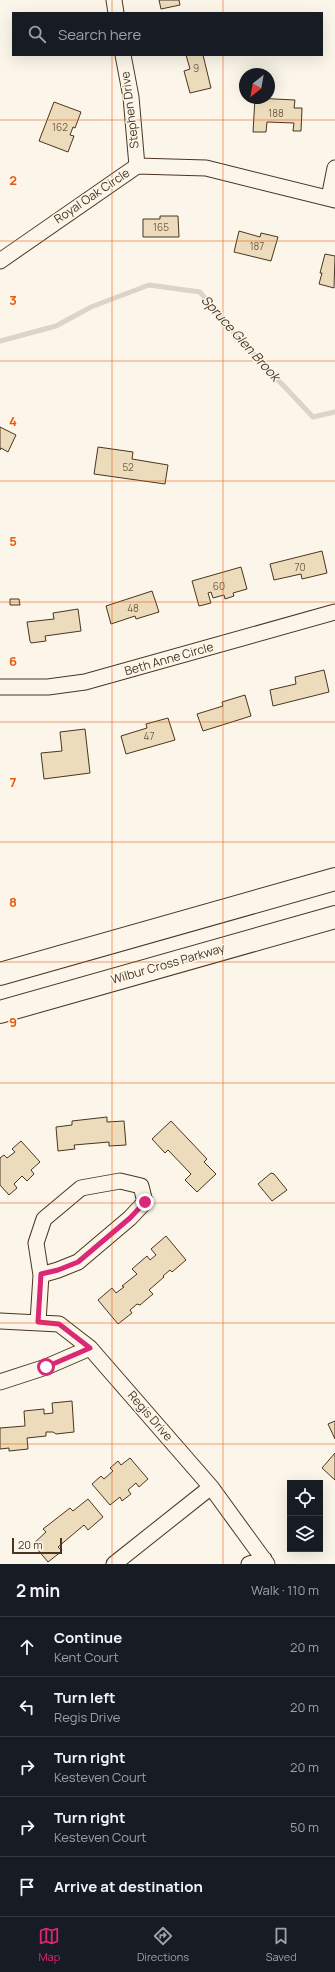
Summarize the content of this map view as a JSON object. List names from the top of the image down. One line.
{"streets":{"highway":["Wilbur Cross Parkway"],"street":["Stephen Drive","Royal Oak Circle","Beth Anne Circle","Regis Drive"]},"crossings":[["Stephen Drive","Royal Oak Circle"]],"water":["Spruce Glen Brook"],"house_numbers":["9","188","162","165","187","52","70","60","48","47"],"scale_bar":"20 m","north":"bottom left","page":{"search":"Search here","scale":"20 m","heading":["2 min","Walk · 110 m"],"list":[["Continue","Kent Court","20 m"],["Turn left","Regis Drive","20 m"],["Turn right","Kesteven Court","20 m"],["Turn right","Kesteven Court","50 m"],"Arrive at destination"],"nav":["Map","Directions","Saved"]},"grid":{"rows":["2","3","4","5","6","7","8","9"]}}
